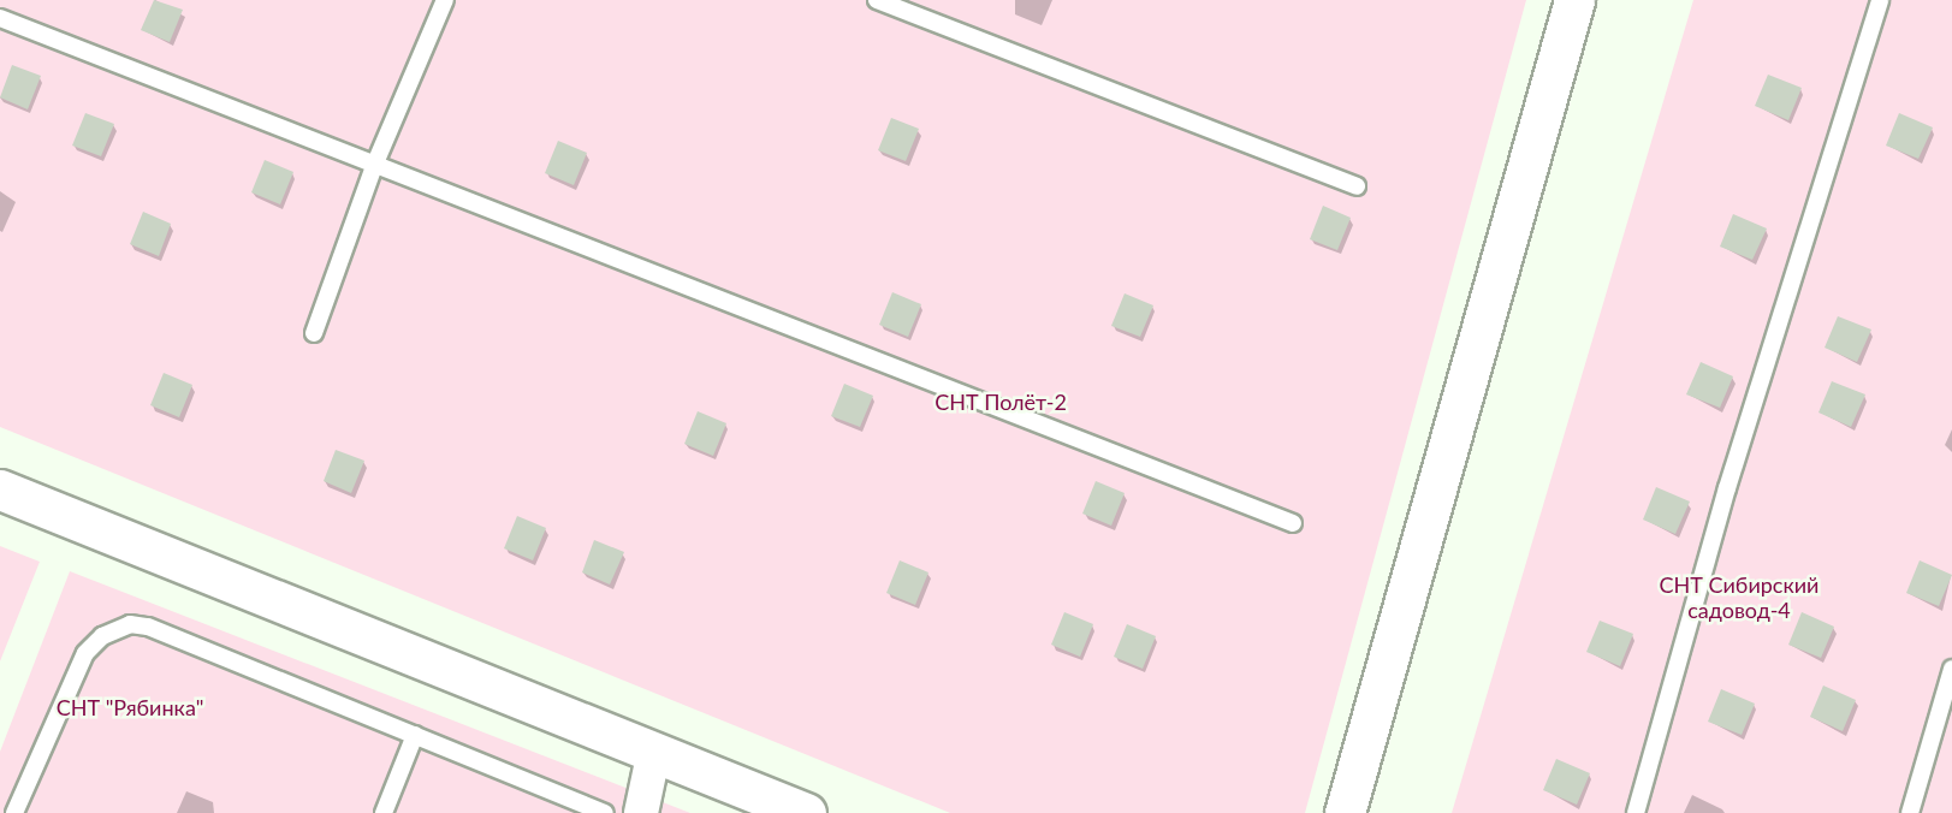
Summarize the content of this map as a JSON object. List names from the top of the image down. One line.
{"parks":["СНТ Полёт-2","СНТ Сибирский садовод-4","СНТ \"Рябинка\""]}
